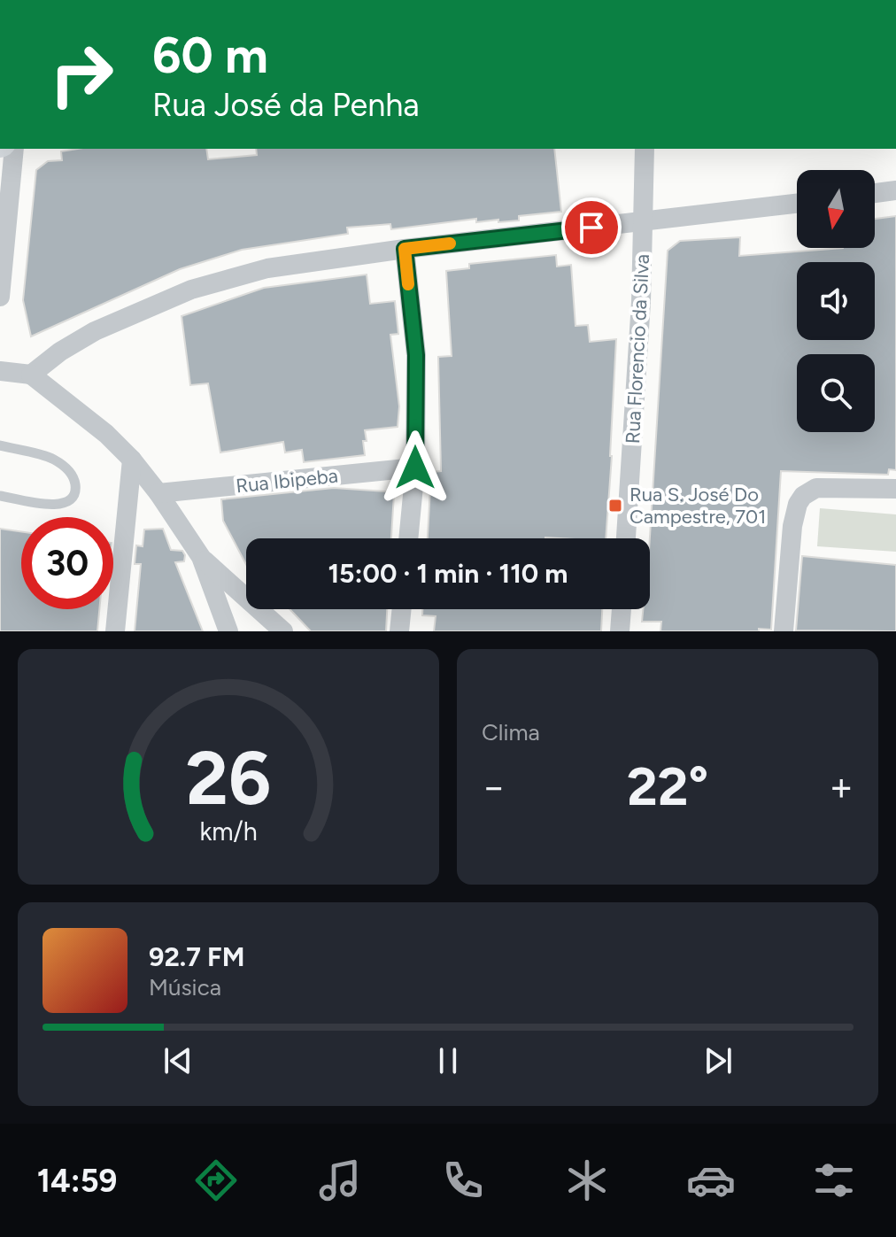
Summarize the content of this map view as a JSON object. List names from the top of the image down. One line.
{"streets":{"street":["Rua Florencio da Silva","Rua Ibipeba"]},"places":{"transit":["Rua S. José Do Campestre, 701"]},"north":"bottom","page":{"turn":["60 m","Rua José da Penha"],"limit":"30","trip":"15:00 · 1 min · 110 m","tile":"Clima","heat":["−","22°","+"],"song":["92.7 FM","Música"],"tabs":"14:59","gauge":["26","km/h"]}}
